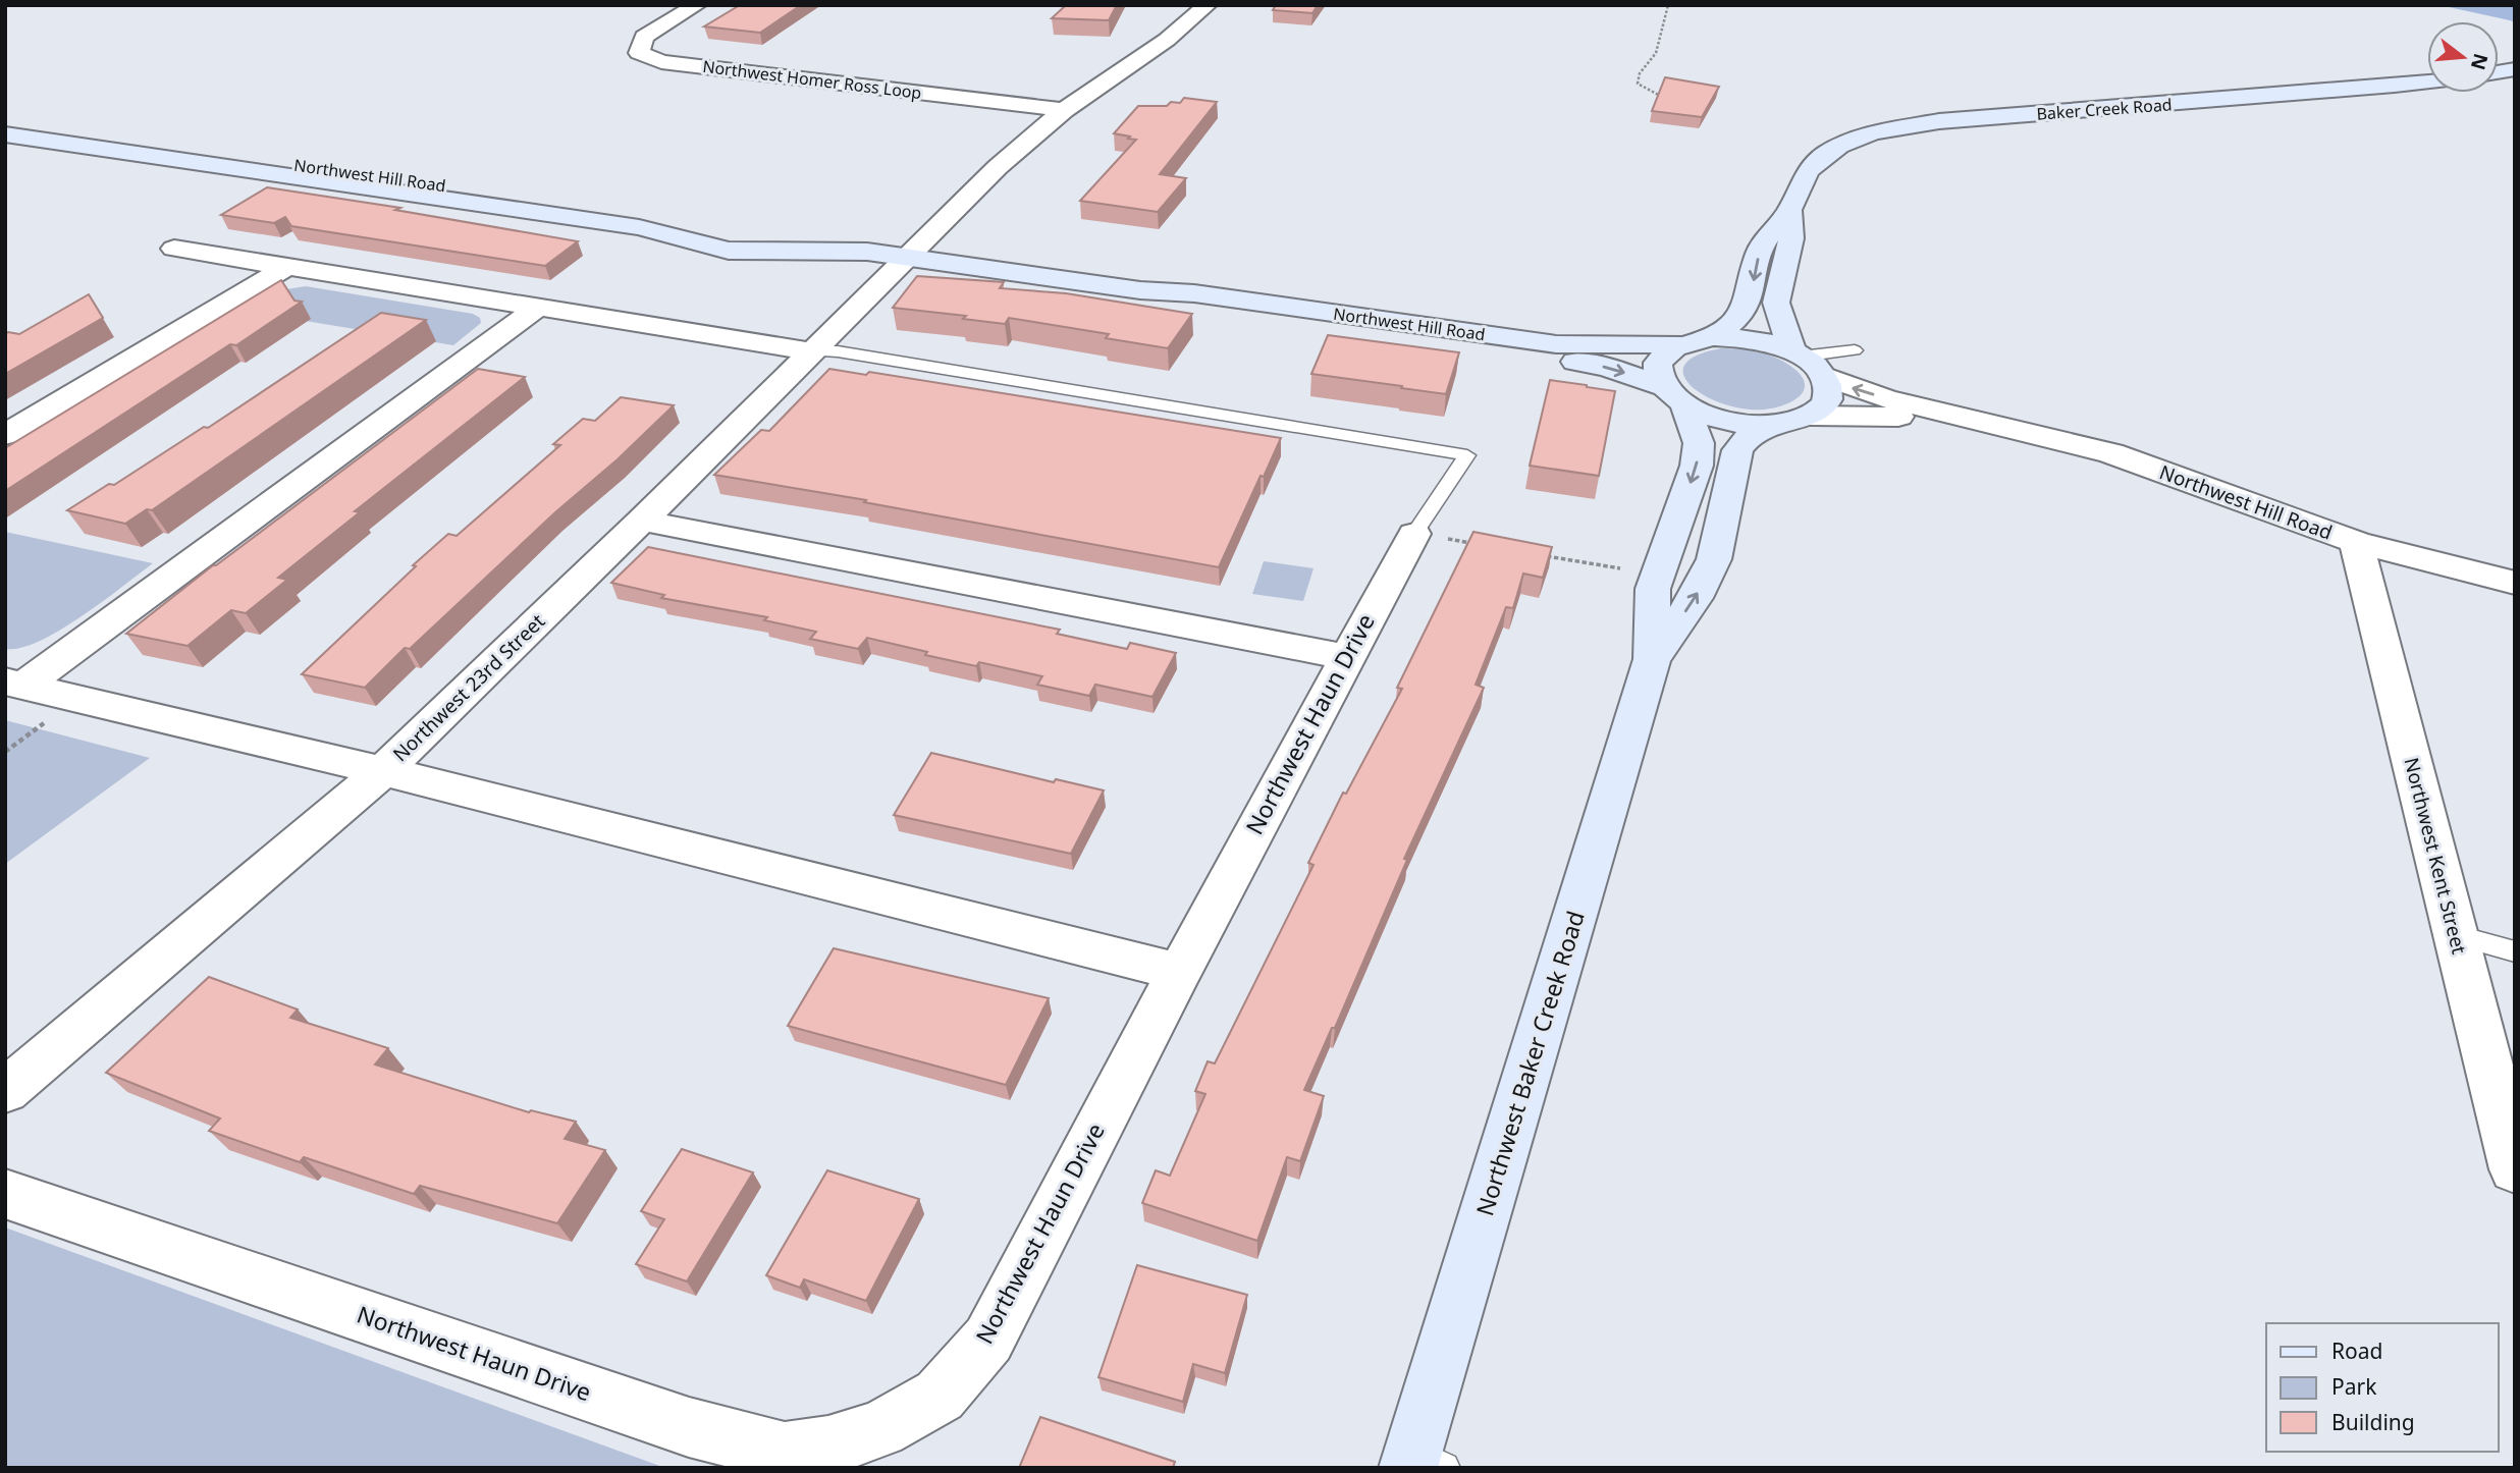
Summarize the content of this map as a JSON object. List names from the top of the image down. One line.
{"streets":{"main road":["Baker Creek Road","Northwest Hill Road","Northwest Baker Creek Road"],"street":["Northwest Homer Ross Loop","Northwest 23rd Street","Northwest Haun Drive","Northwest Kent Street"]},"crossings":[["Northwest Homer Ross Loop","Northwest 23rd Street"],["Baker Creek Road","Northwest Hill Road"],["Northwest Hill Road","Northwest 23rd Street"],["Northwest Hill Road","Northwest Kent Street"],["Northwest Hill Road","Northwest Baker Creek Road"]],"legend":["Road","Park","Building"],"north":"right"}
